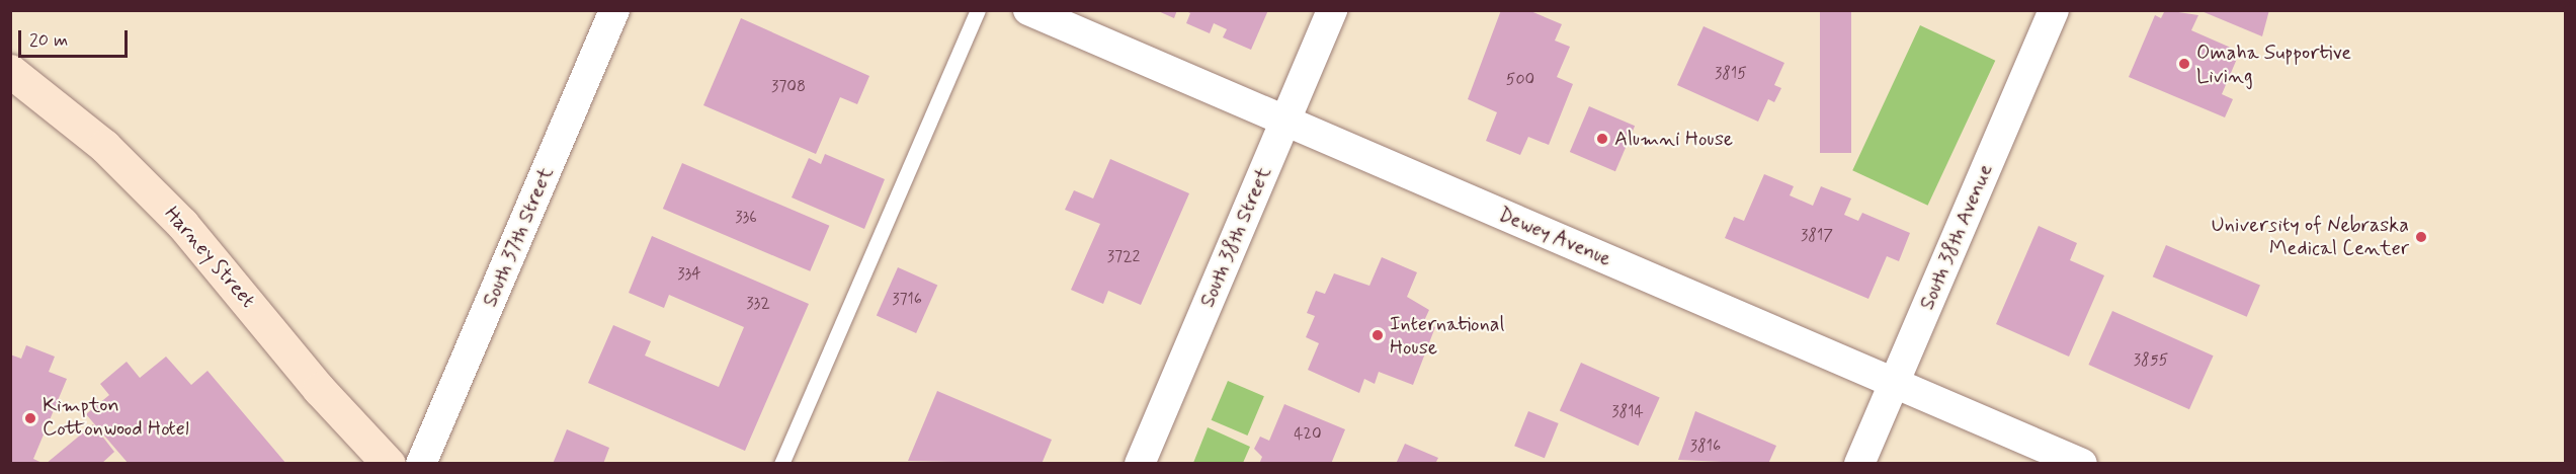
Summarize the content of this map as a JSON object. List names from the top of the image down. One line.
{"streets":{"main road":["Harney Street"],"street":["South 37th Street","South 38th Street","Dewey Avenue","South 38th Avenue"]},"crossings":[["South 38th Street","Dewey Avenue"],["Dewey Avenue","South 38th Avenue"]],"places":["Omaha Supportive Living","Alumni House","University of Nebraska Medical Center","International House","Kimpton Cottonwood Hotel"],"house_numbers":["3815","500","3708","336","3817","3722","334","3716","332","3855","3814","420","3816"],"scale_bar":"20 m"}
